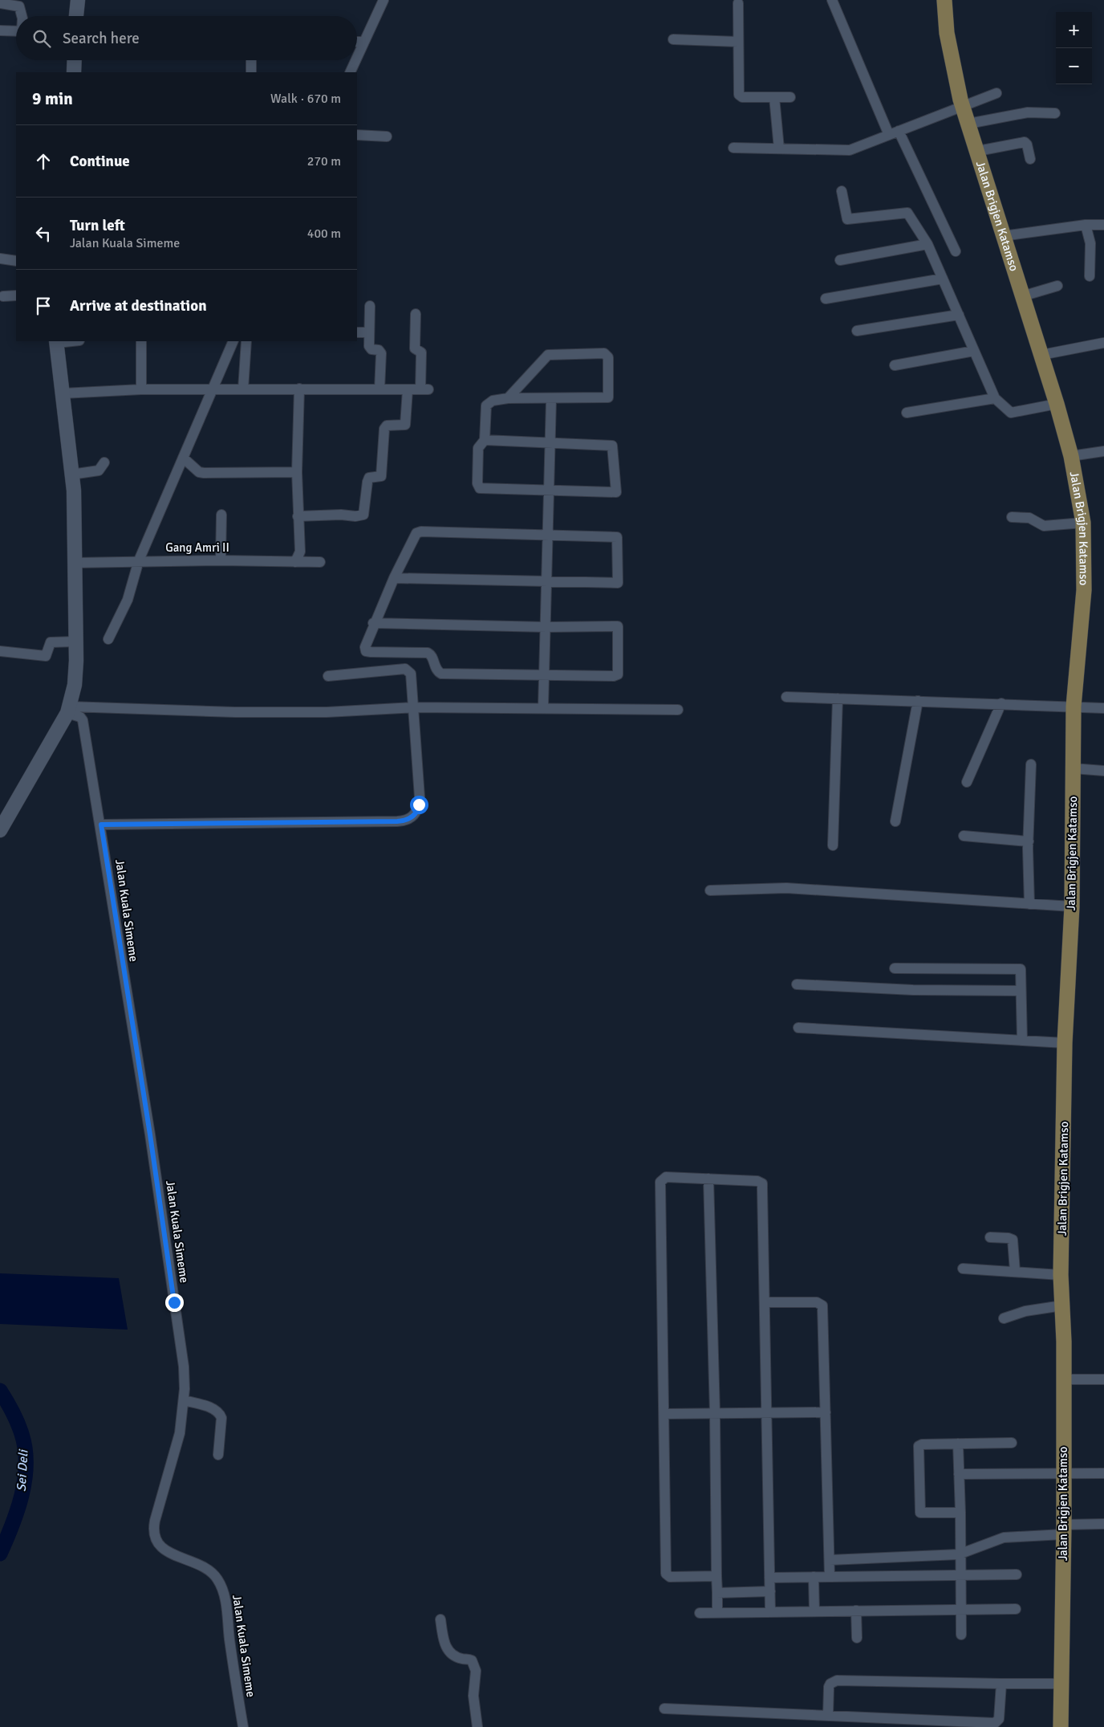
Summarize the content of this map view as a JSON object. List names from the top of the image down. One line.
{"streets":{"main road":["Jalan Brigjen Katamso"],"street":["Gang Amri II","Jalan Kuala Simeme"]},"water":["Sei Deli"],"page":{"map_buttons":["+","−"],"search":"Search here","heading":["9 min","Walk · 670 m"],"list":[["Continue","270 m"],["Turn left","Jalan Kuala Simeme","400 m"],"Arrive at destination"]}}
